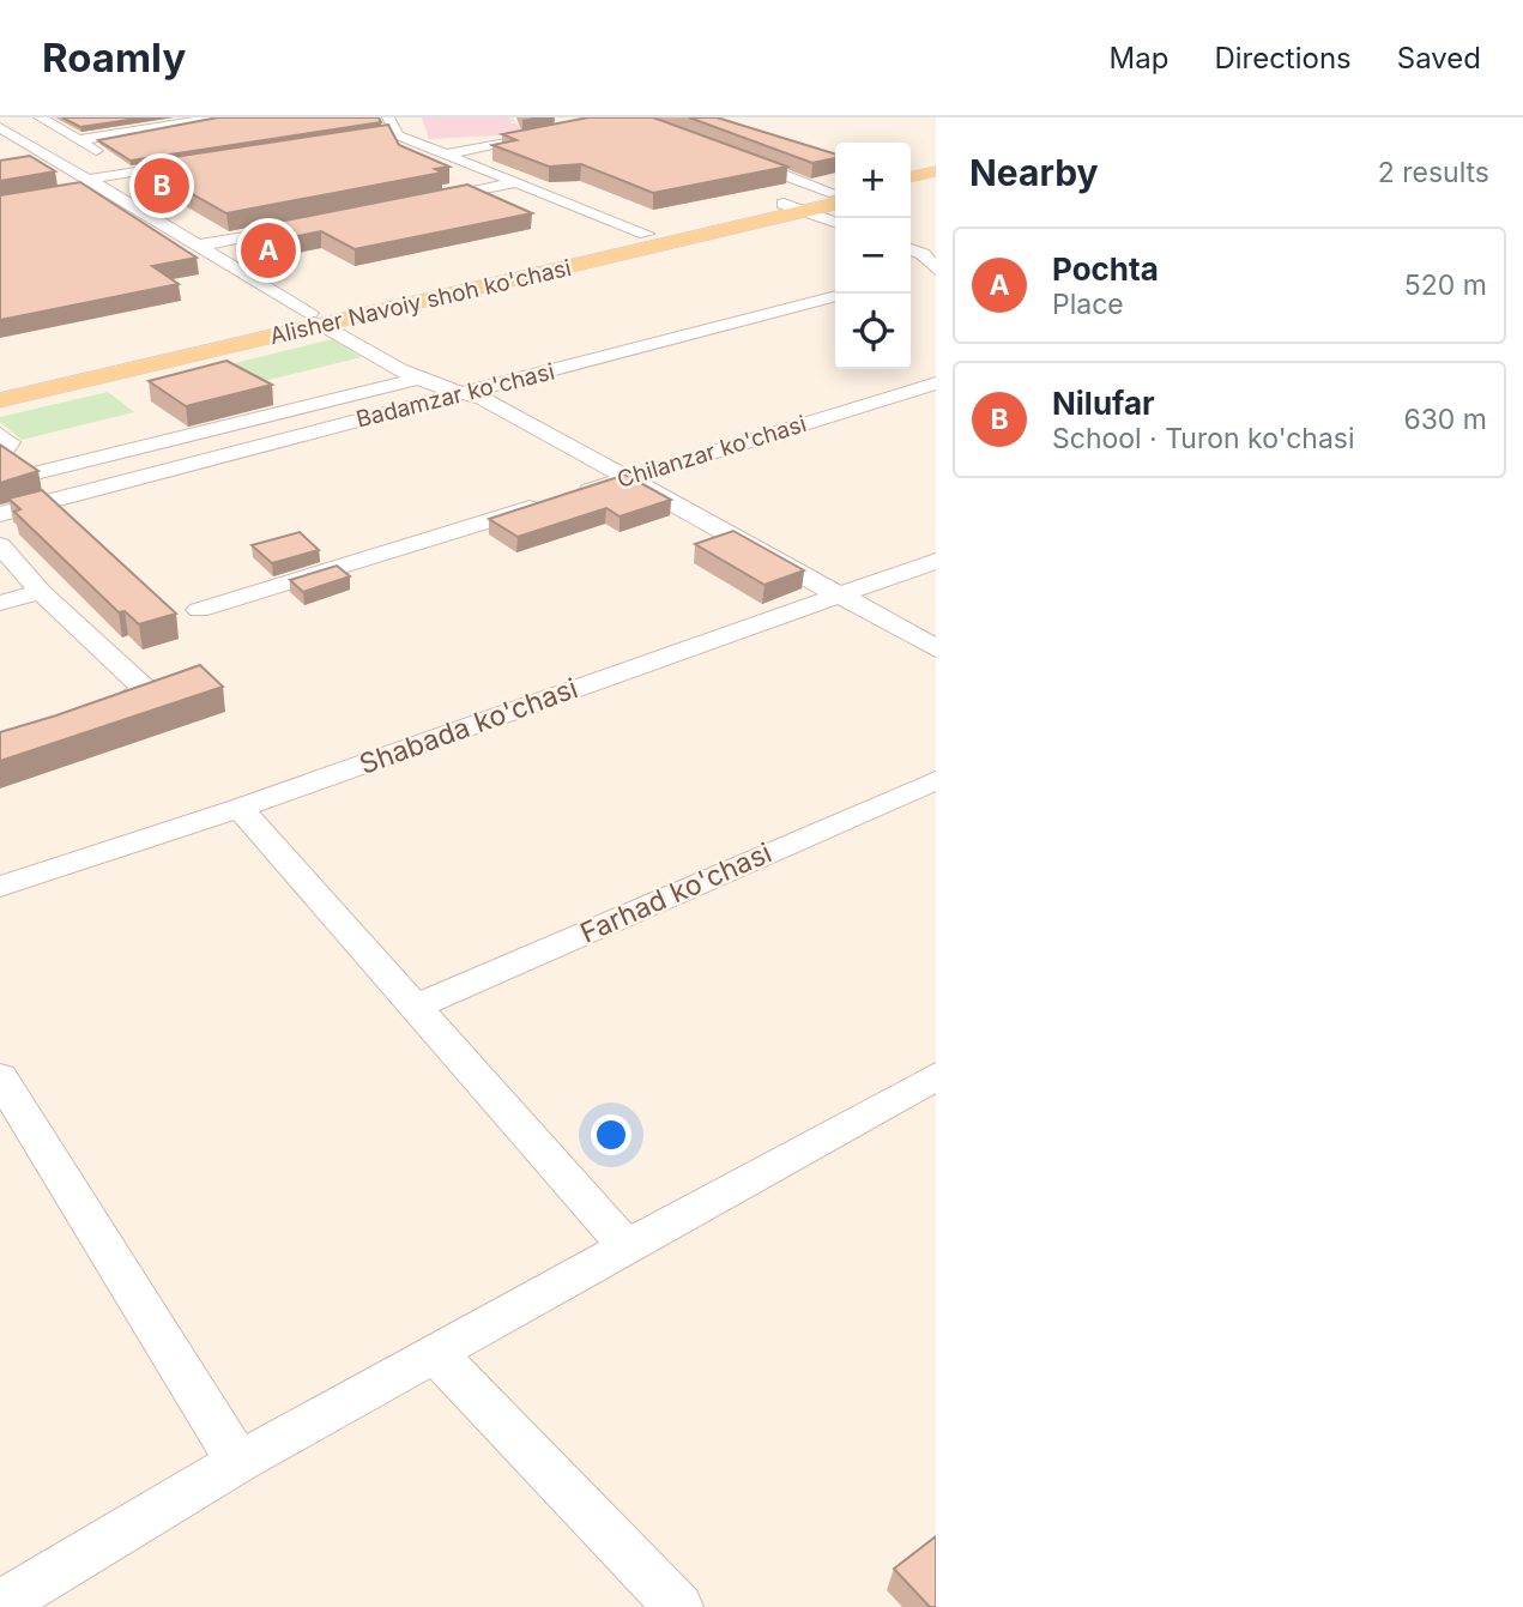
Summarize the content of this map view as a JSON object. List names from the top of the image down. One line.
{"streets":{"main road":["Alisher Navoiy shoh ko'chasi"],"street":["Badamzar ko'chasi","Chilanzar ko'chasi","Shabada ko'chasi","Farhad ko'chasi"]},"page":{"header":"Roamly","nav":["Map","Directions","Saved"],"heading":["Nearby","2 results"],"map_buttons":["+","−"],"pins":["B","A"],"list":[{"mark":"A","name":"Pochta","note":"Place","value":"520 m"},{"mark":"B","name":"Nilufar","note":"School · Turon ko'chasi","value":"630 m"}]}}
